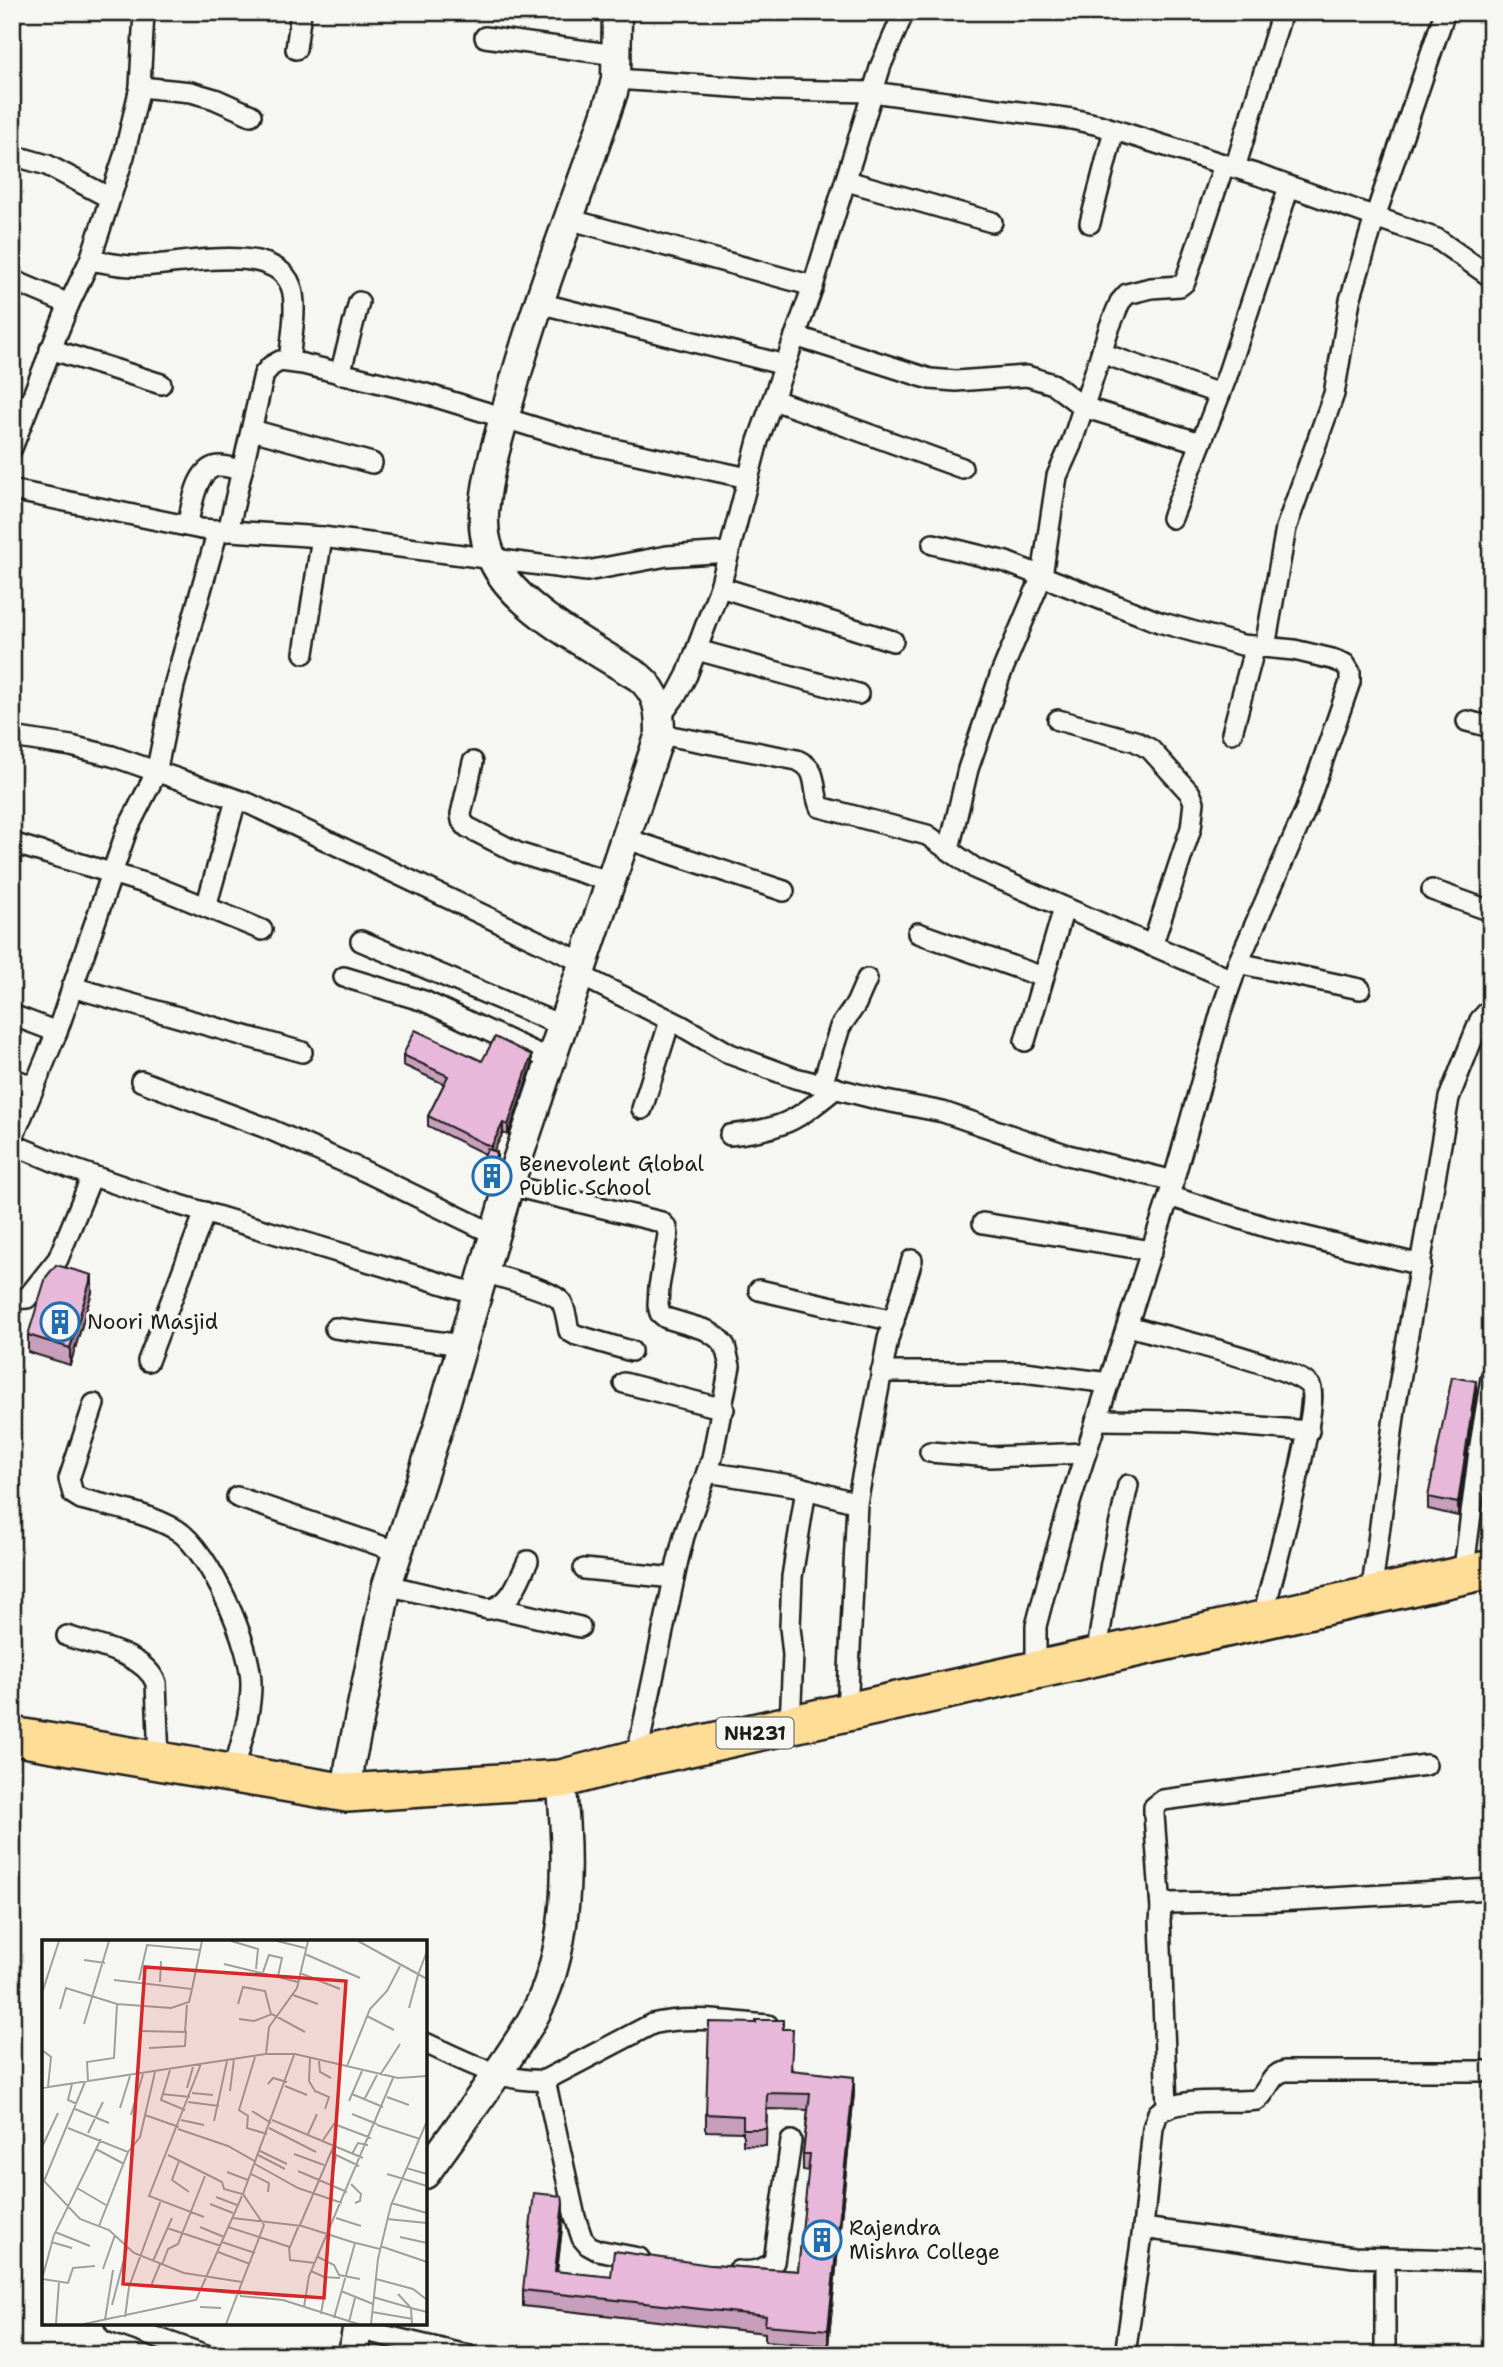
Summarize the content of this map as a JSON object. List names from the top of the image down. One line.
{"streets":{"highway":["NH231"]},"places":{"building":["Benevolent Global Public School","Noori Masjid","Rajendra Mishra College"]}}
